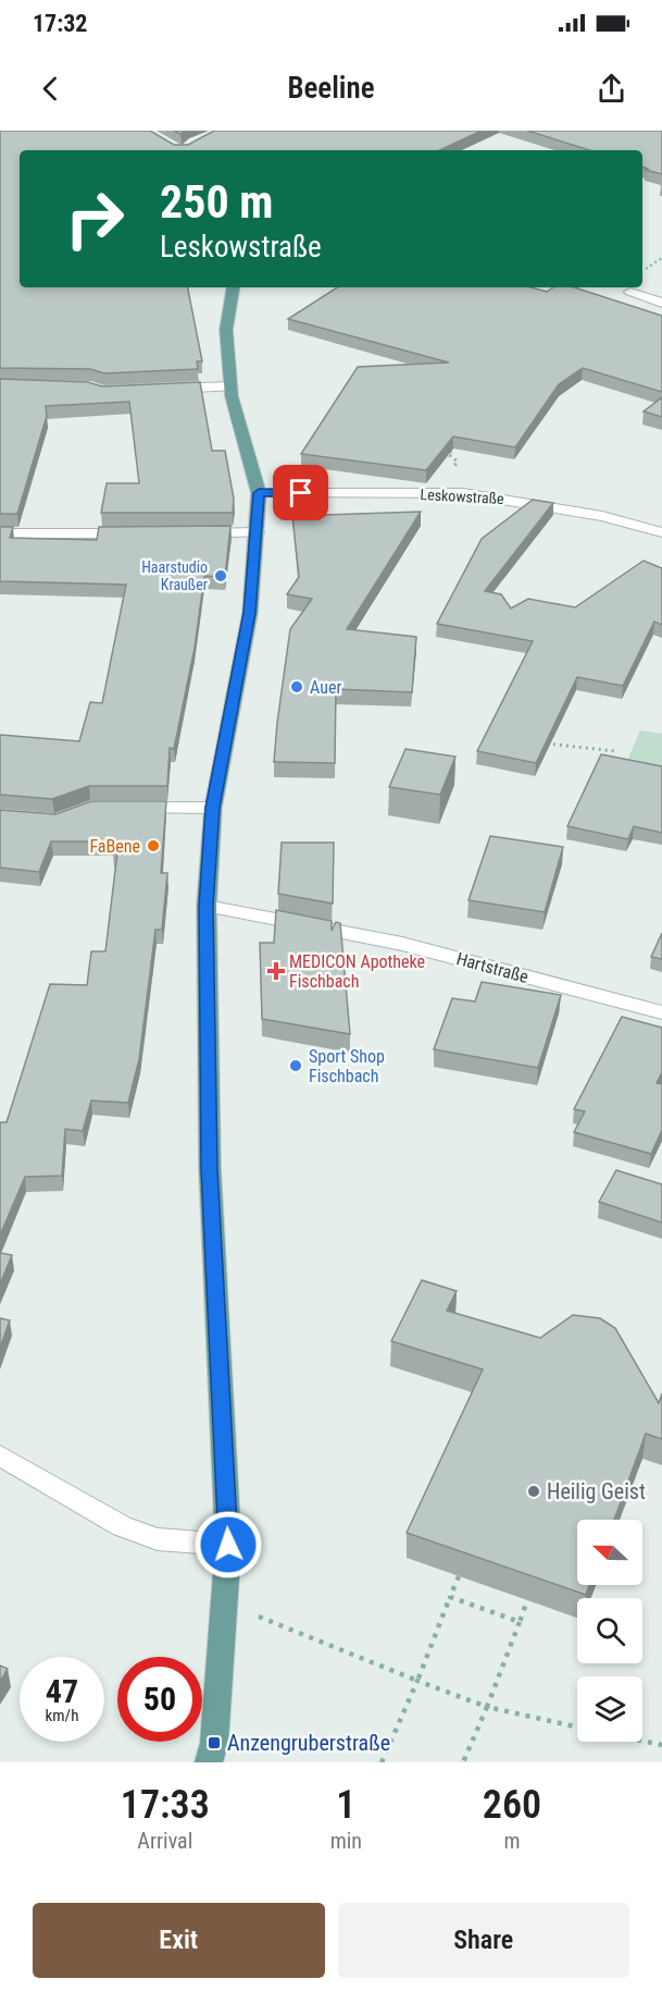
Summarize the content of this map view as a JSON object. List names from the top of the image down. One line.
{"streets":{"street":["Leskowstraße","Hartstraße"]},"places":{"other":["Haarstudio Kraußer","Auer","FaBene","Sport Shop Fischbach","Heilig Geist"],"health":["MEDICON Apotheke Fischbach"],"transit":["Anzengruberstraße"]},"north":"left","page":{"status":"17:32","header":"Beeline","turn":["250 m","Leskowstraße"],"speed":"47 km/h","limit":"50","eta":["17:33","Arrival","1","min","260","m"],"buttons":["Exit","Share"]}}
